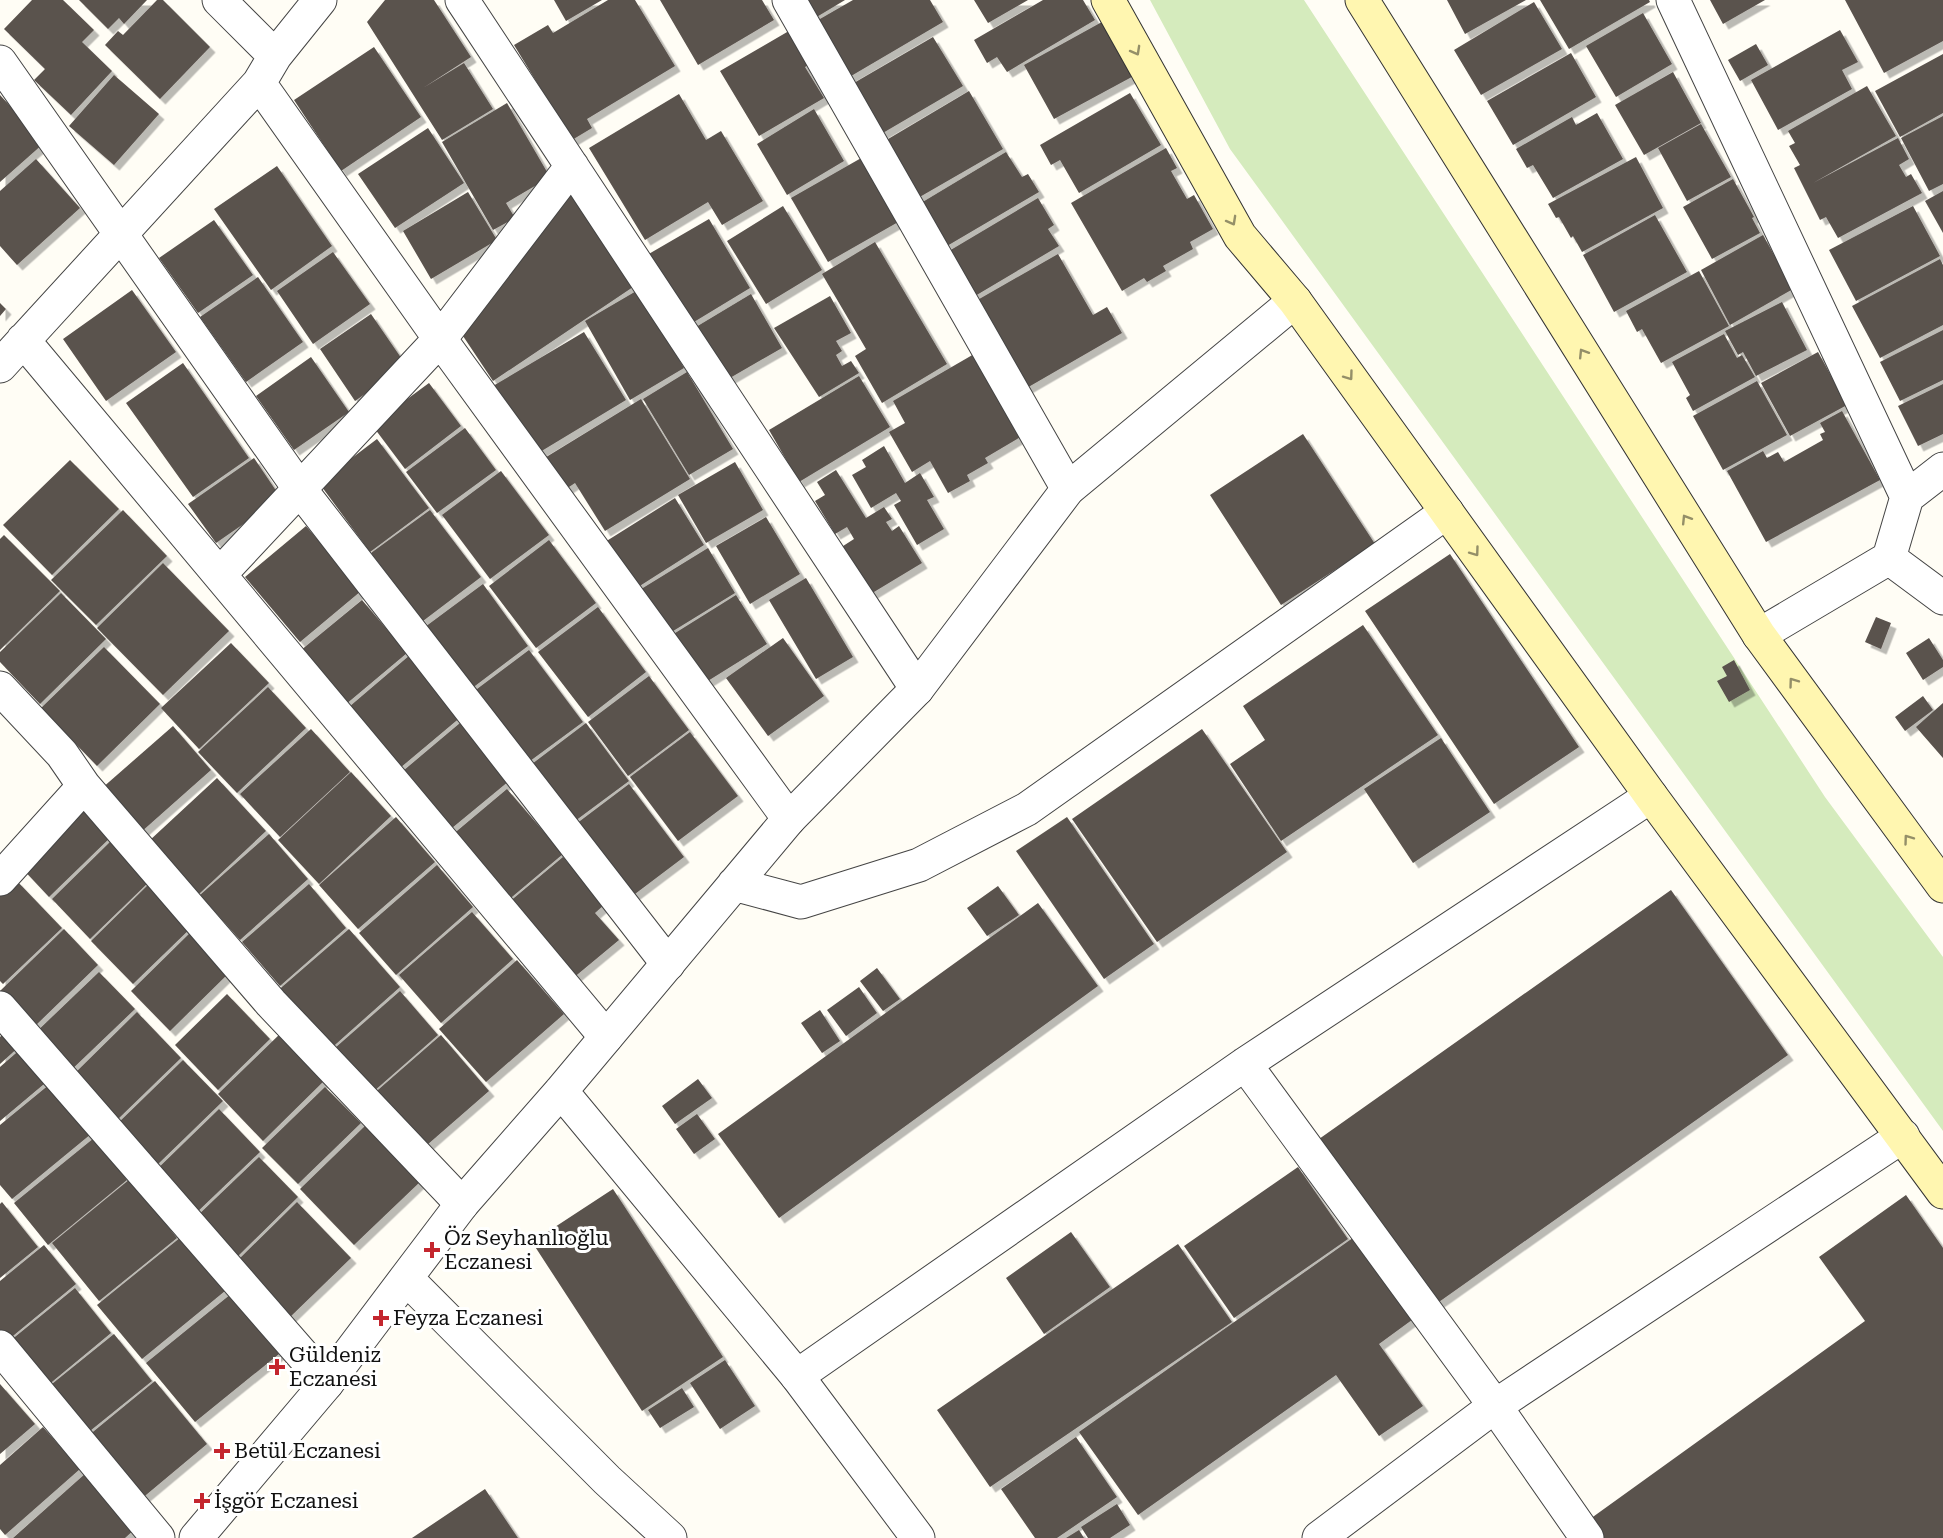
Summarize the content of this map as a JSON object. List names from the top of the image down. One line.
{"places":{"health":["Öz Seyhanlıoğlu Eczanesi","Feyza Eczanesi","Güldeniz Eczanesi","Betül Eczanesi","İşgör Eczanesi"]}}
